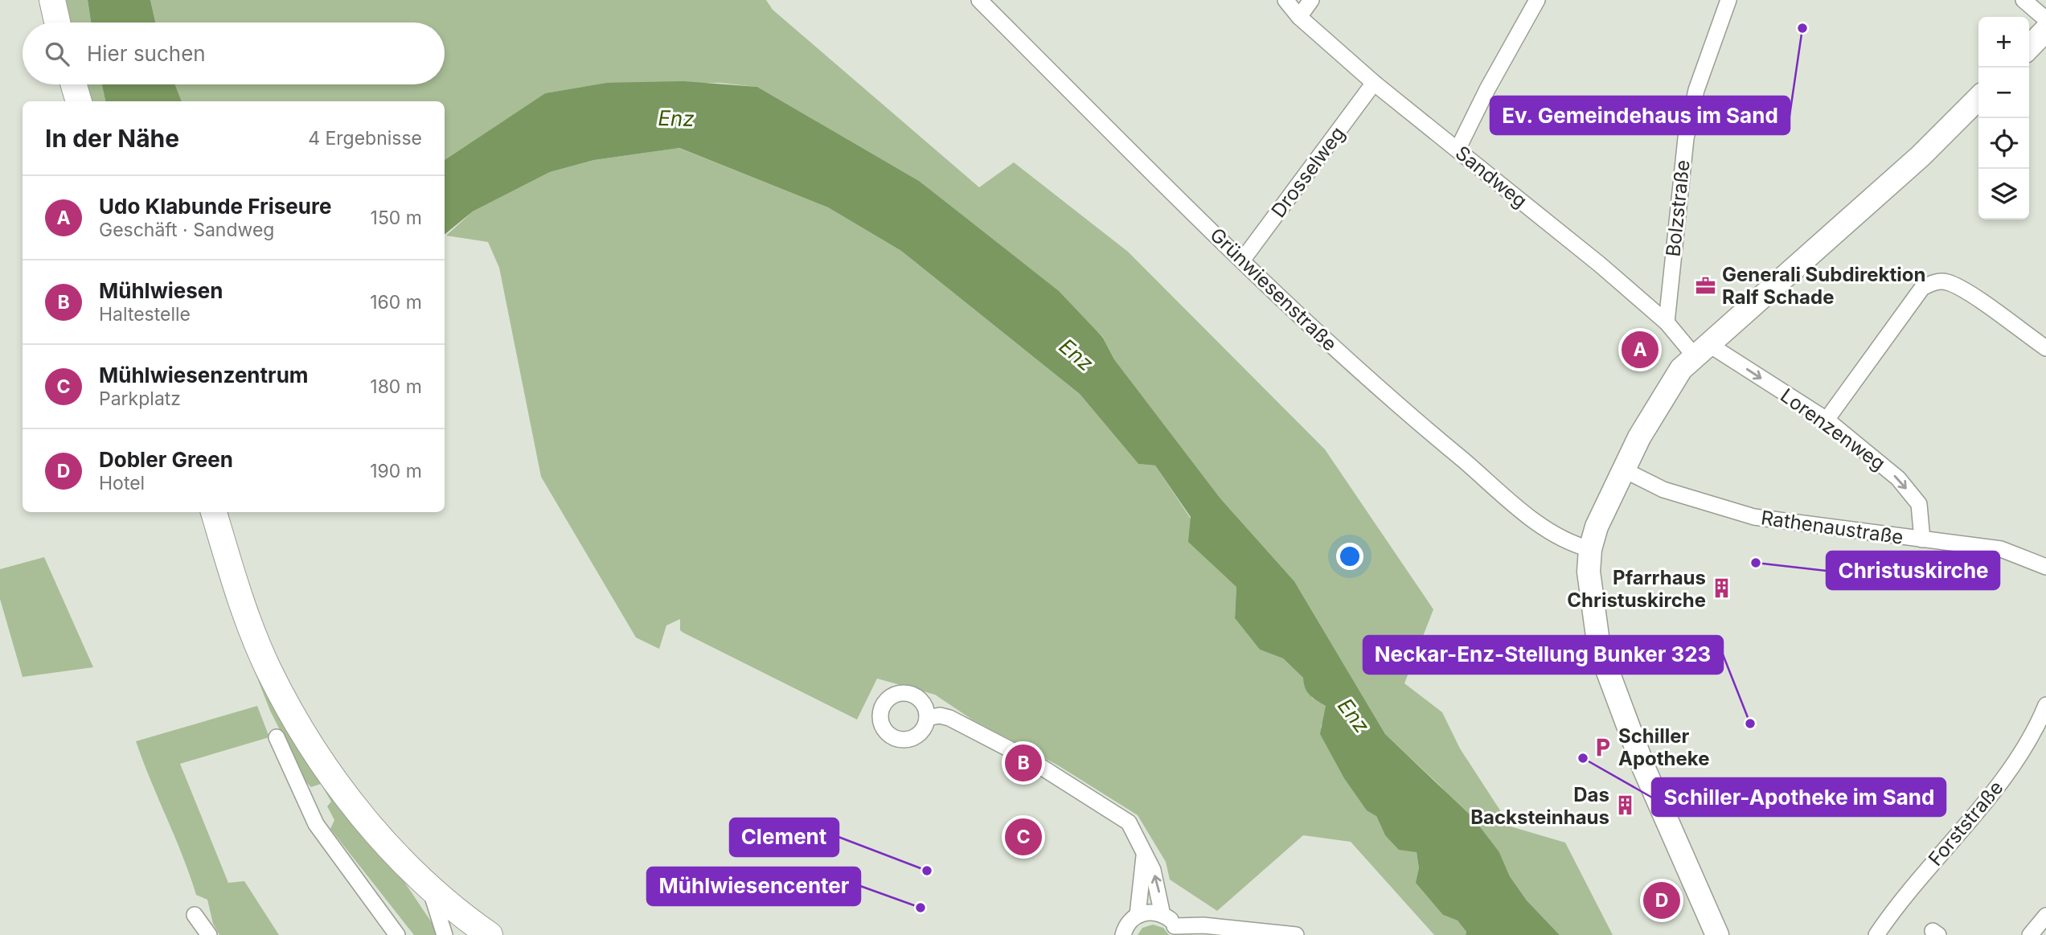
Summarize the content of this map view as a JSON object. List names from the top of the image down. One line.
{"streets":{"street":["Drosselweg","Sandweg","Bolzstraße","Grünwiesenstraße","Lorenzenweg","Rathenaustraße","Forststraße"]},"crossings":[["Drosselweg","Sandweg"],["Drosselweg","Grünwiesenstraße"],["Sandweg","Bolzstraße"],["Sandweg","Lorenzenweg"],["Lorenzenweg","Rathenaustraße"]],"one_way":["Lorenzenweg"],"water":["Enz"],"places":{"other":["Ev. Gemeindehaus im Sand","Christuskirche","Neckar-Enz-Stellung Bunker 323","Schiller-Apotheke im Sand","Clement","Mühlwiesencenter"],"office":["Generali Subdirektion Ralf Schade"],"building":["Pfarrhaus Christuskirche","Das Backsteinhaus"],"parking":["Schiller Apotheke"]},"page":{"map_buttons":["+","−"],"search":"Hier suchen","heading":["In der Nähe","4 Ergebnisse"],"list":[{"mark":"A","name":"Udo Klabunde Friseure","note":"Geschäft · Sandweg","value":"150 m"},{"mark":"B","name":"Mühlwiesen","note":"Haltestelle","value":"160 m"},{"mark":"C","name":"Mühlwiesenzentrum","note":"Parkplatz","value":"180 m"},{"mark":"D","name":"Dobler Green","note":"Hotel","value":"190 m"}],"pins":["A","B","C","D"]}}
